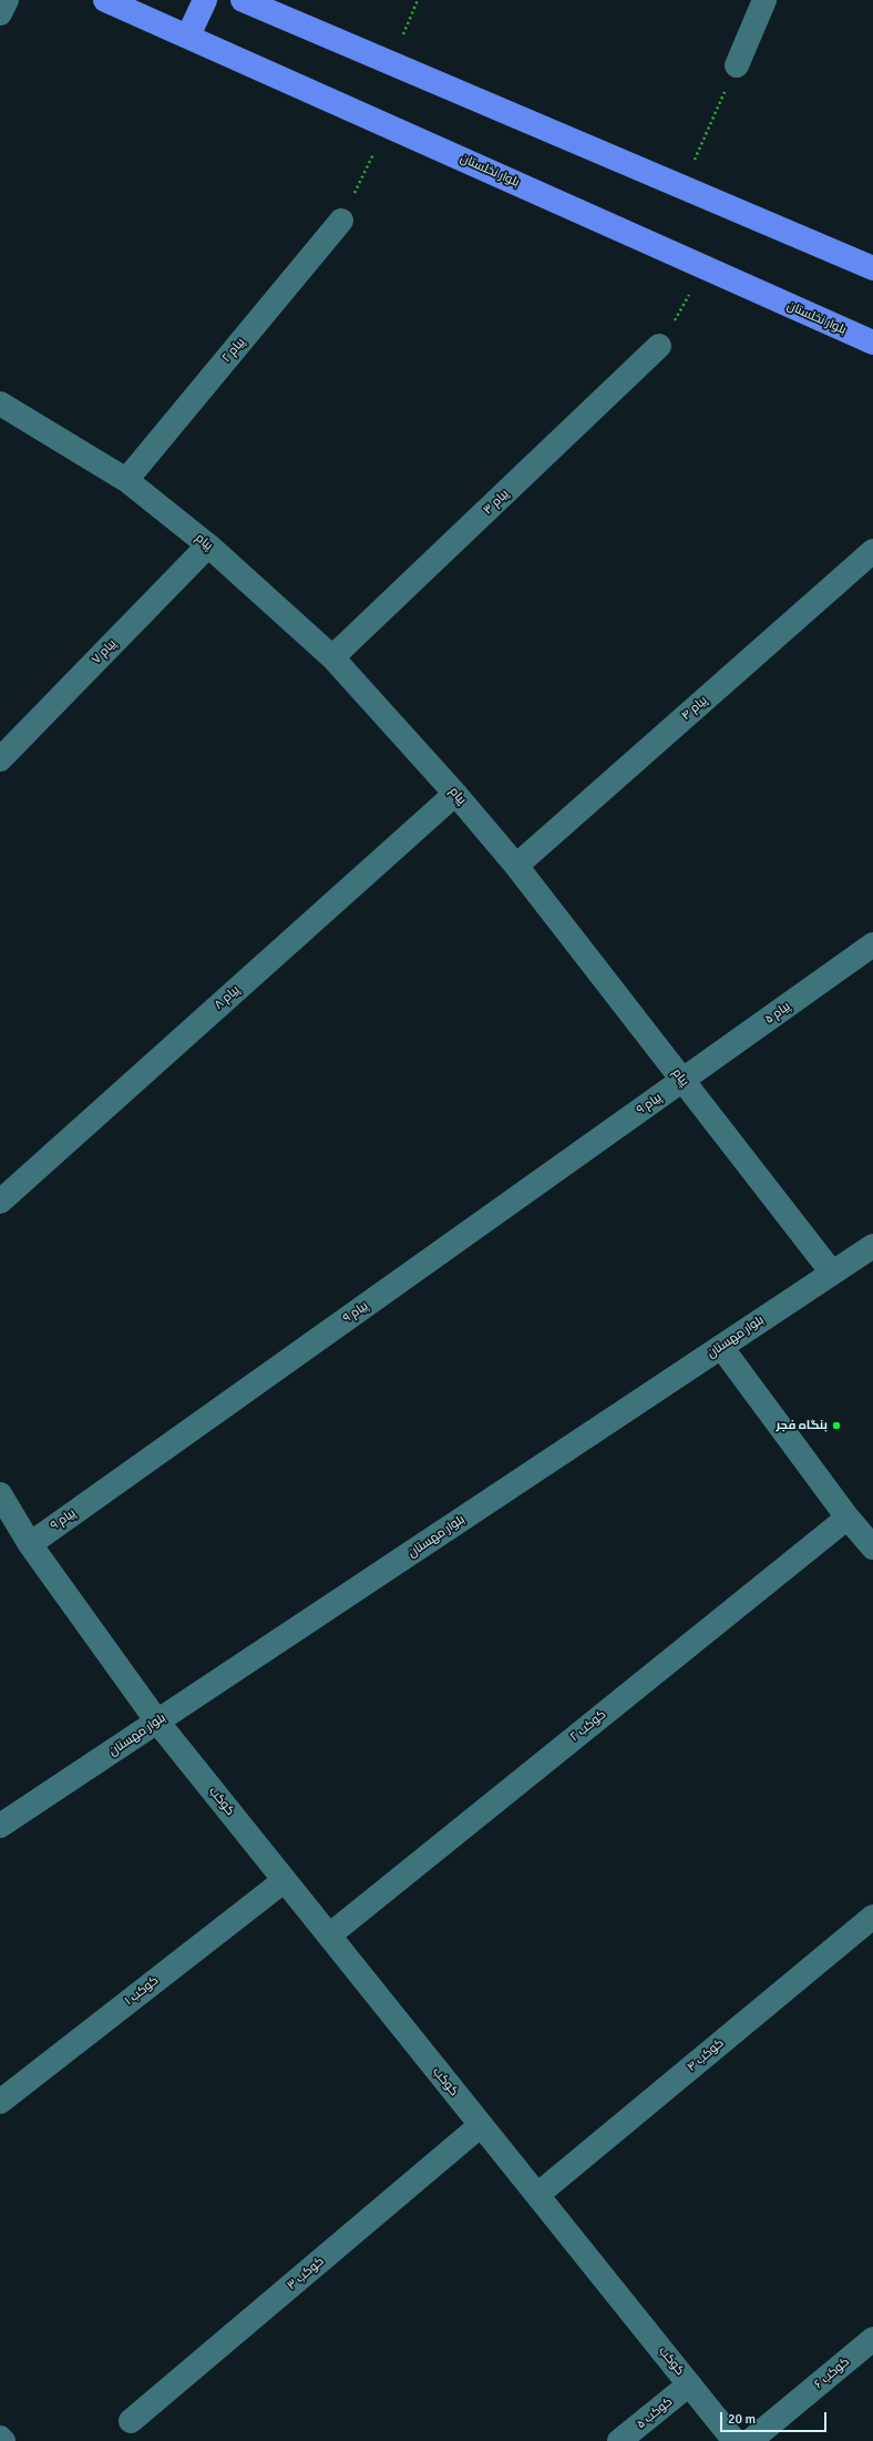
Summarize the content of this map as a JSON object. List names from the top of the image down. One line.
{"streets":{"main road":["بلوار نخلستان"],"street":["پیام ۲","پیام ۳","پیام","پیام ۷","پیام ۴","پیام ۸","پیام ۵","پیام ۹","بلوار مهستان","کوکب ۲","کوکب","کوکب ۱","کوکب ۴","کوکب ۳","کوکب ۶","کوکب ۵"]},"crossings":[["پیام ۲","پیام"],["پیام ۳","پیام"],["پیام","پیام ۷"],["پیام","پیام ۴"],["پیام","پیام ۸"],["پیام","پیام ۵"],["پیام","پیام ۹"],["پیام","بلوار مهستان"],["پیام ۵","پیام ۹"],["پیام ۹","کوکب"],["بلوار مهستان","کوکب"],["کوکب ۲","کوکب"],["کوکب","کوکب ۱"],["کوکب","کوکب ۴"],["کوکب","کوکب ۳"],["کوکب","کوکب ۵"]],"places":["بنگاه فجر"],"scale_bar":"20 m"}
